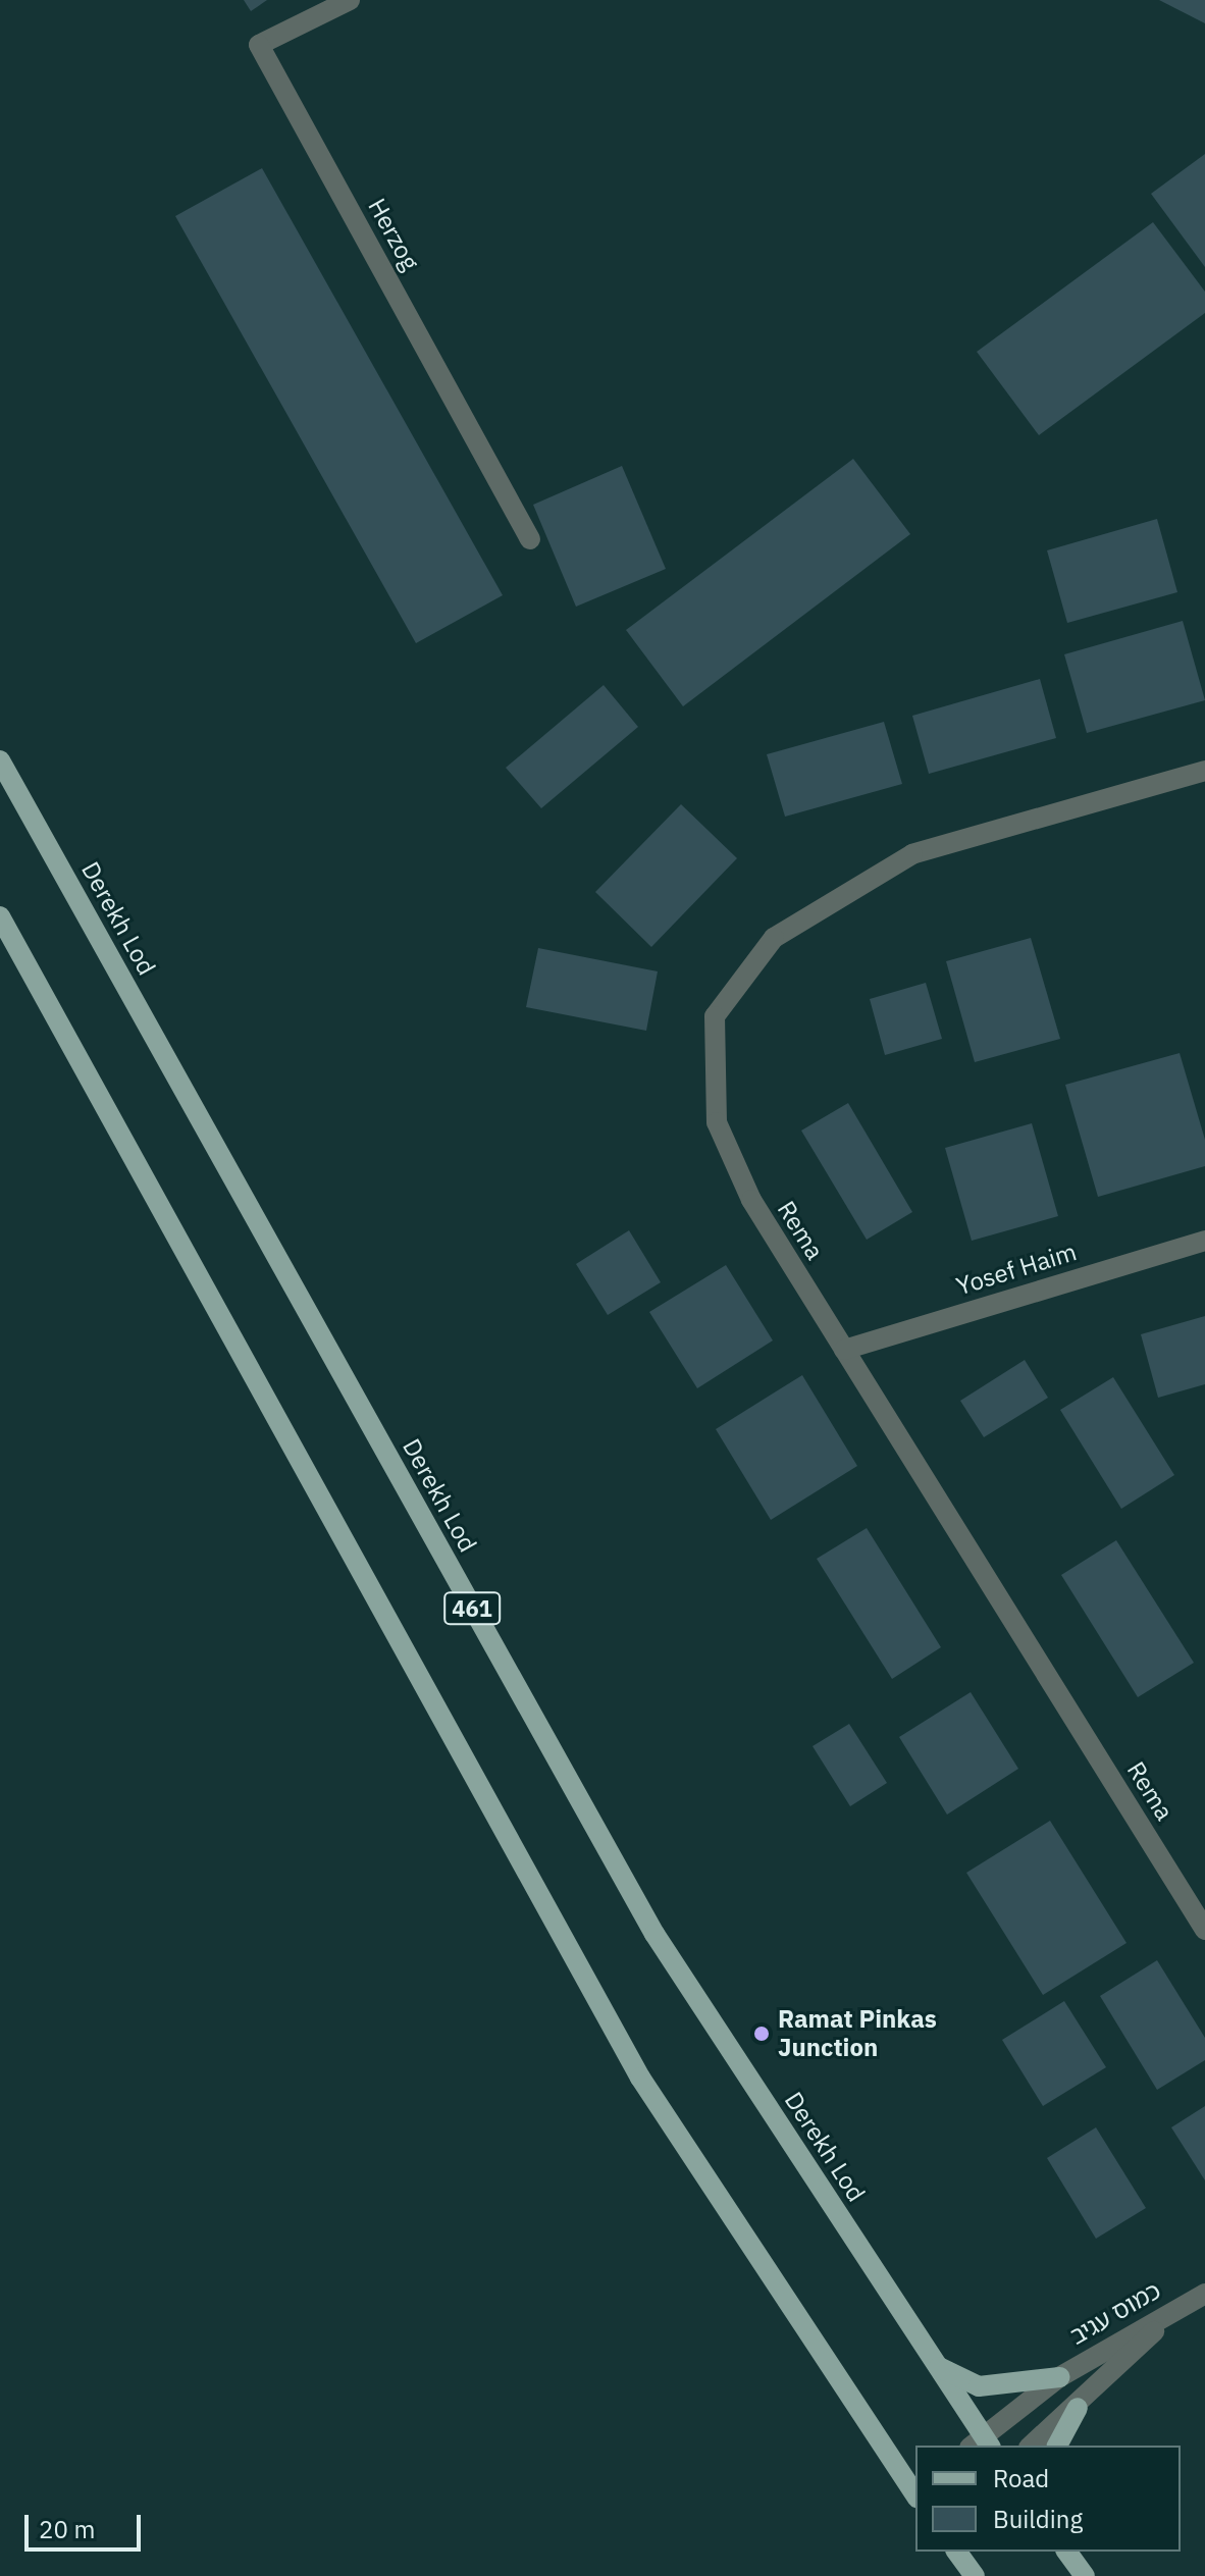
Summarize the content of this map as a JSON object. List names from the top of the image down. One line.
{"streets":{"main road":["Derekh Lod","461"],"street":["Herzog","Rema","Yosef Haim","כמוס עגיב"]},"crossings":[["Derekh Lod","כמוס עגיב"],["Rema","Yosef Haim"]],"places":["Ramat Pinkas Junction"],"legend":["Road","Building"],"scale_bar":"20 m"}
